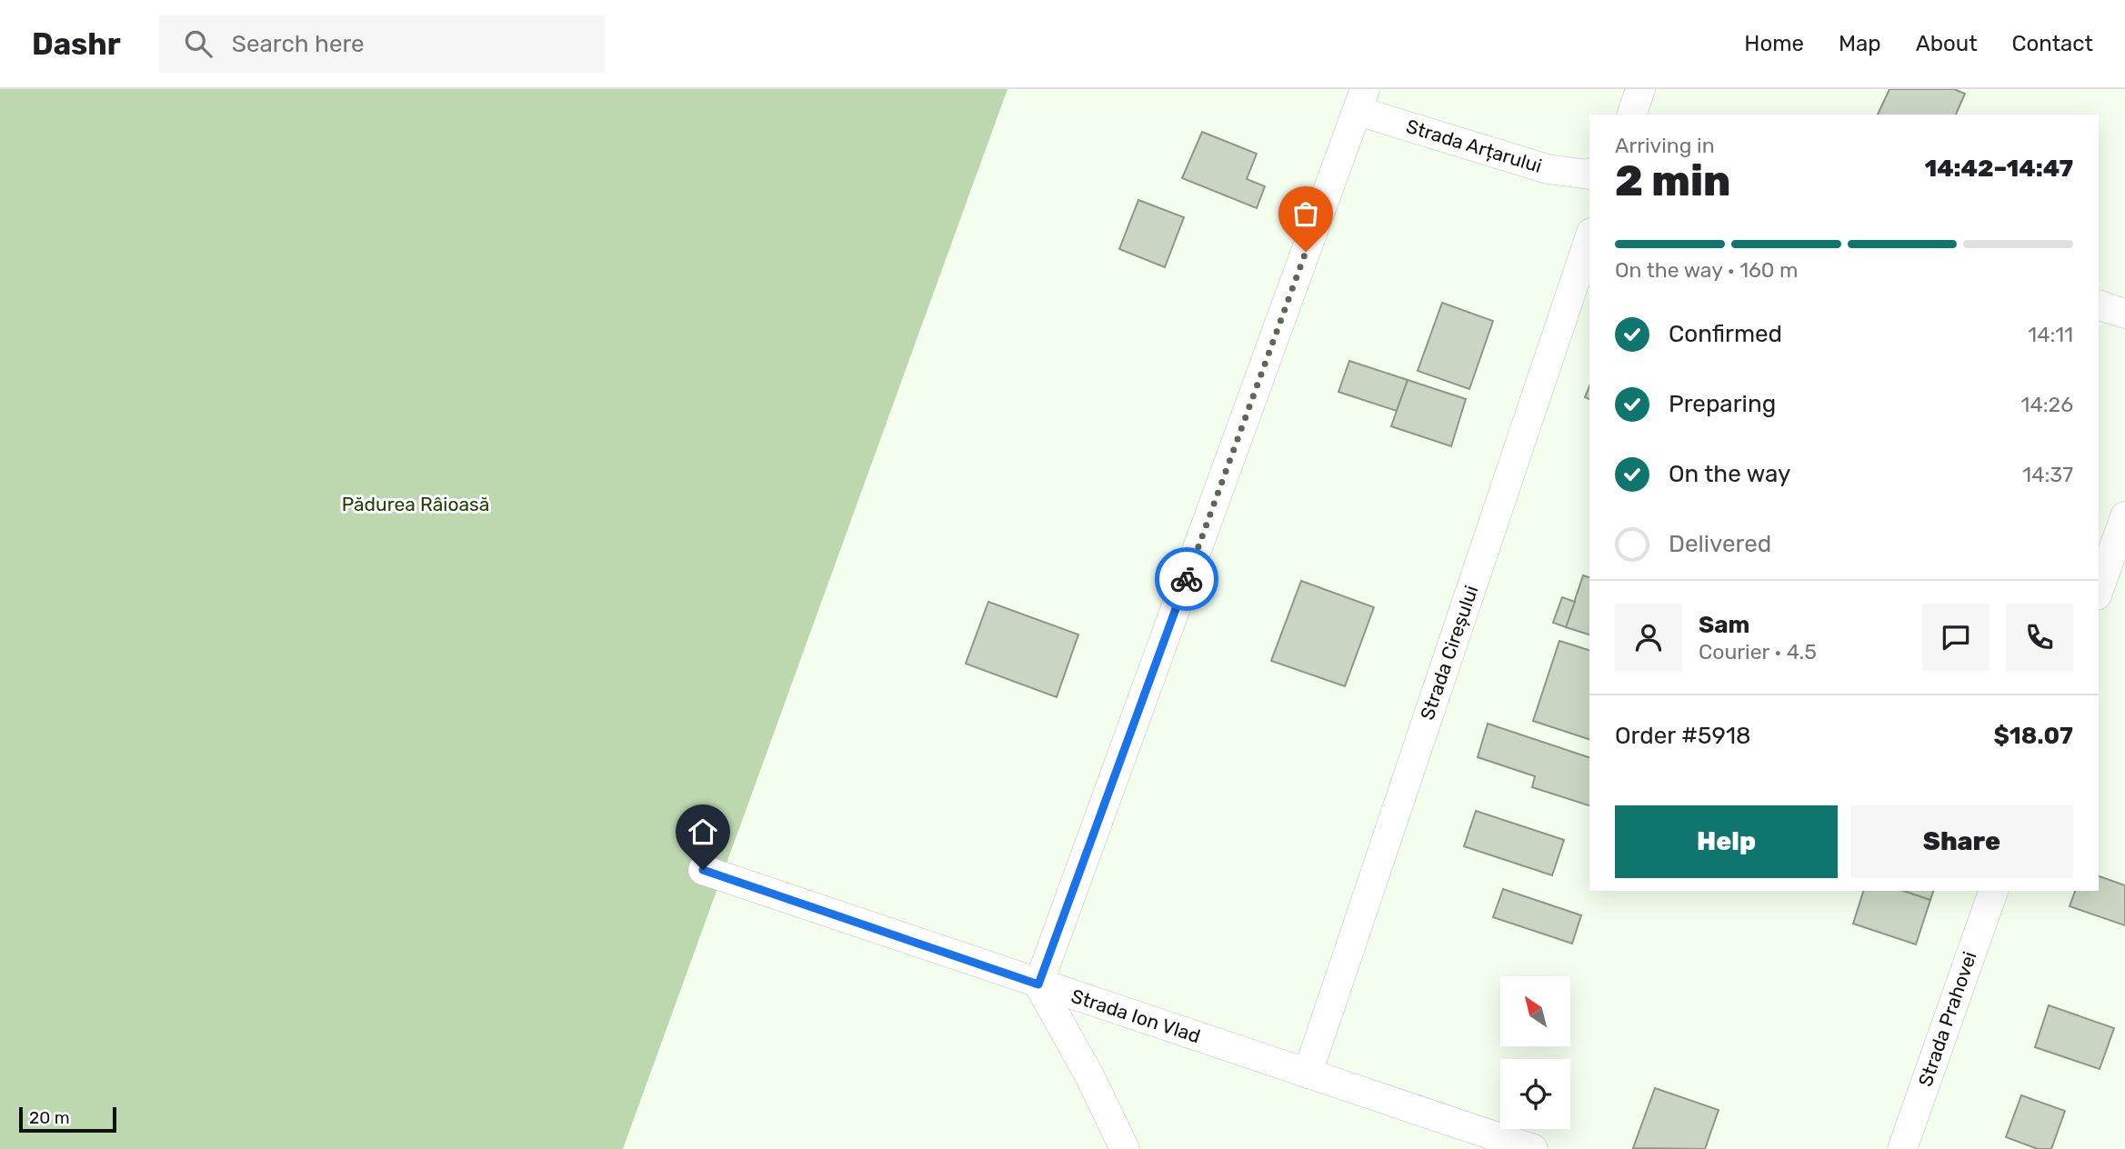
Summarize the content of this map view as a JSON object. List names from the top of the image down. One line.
{"streets":{"street":["Strada Arțarului","Strada Cireșului","Strada Ion Vlad","Strada Prahovei"]},"crossings":[["Strada Cireșului","Strada Ion Vlad"]],"parks":["Pădurea Râioasă"],"scale_bar":"20 m","north":"top left","page":{"header":"Dashr","search":"Search here","nav":["Home","Map","About","Contact"],"heading":["2 min","Arriving in","14:42–14:47"],"panel":["Sam","Courier · 4.5","Order #5918","$18.07"],"bar":"On the way · 160 m","list":[["Confirmed","14:11"],["Preparing","14:26"],["On the way","14:37"],"Delivered"],"buttons":["Help","Share"],"scale":"20 m"}}
